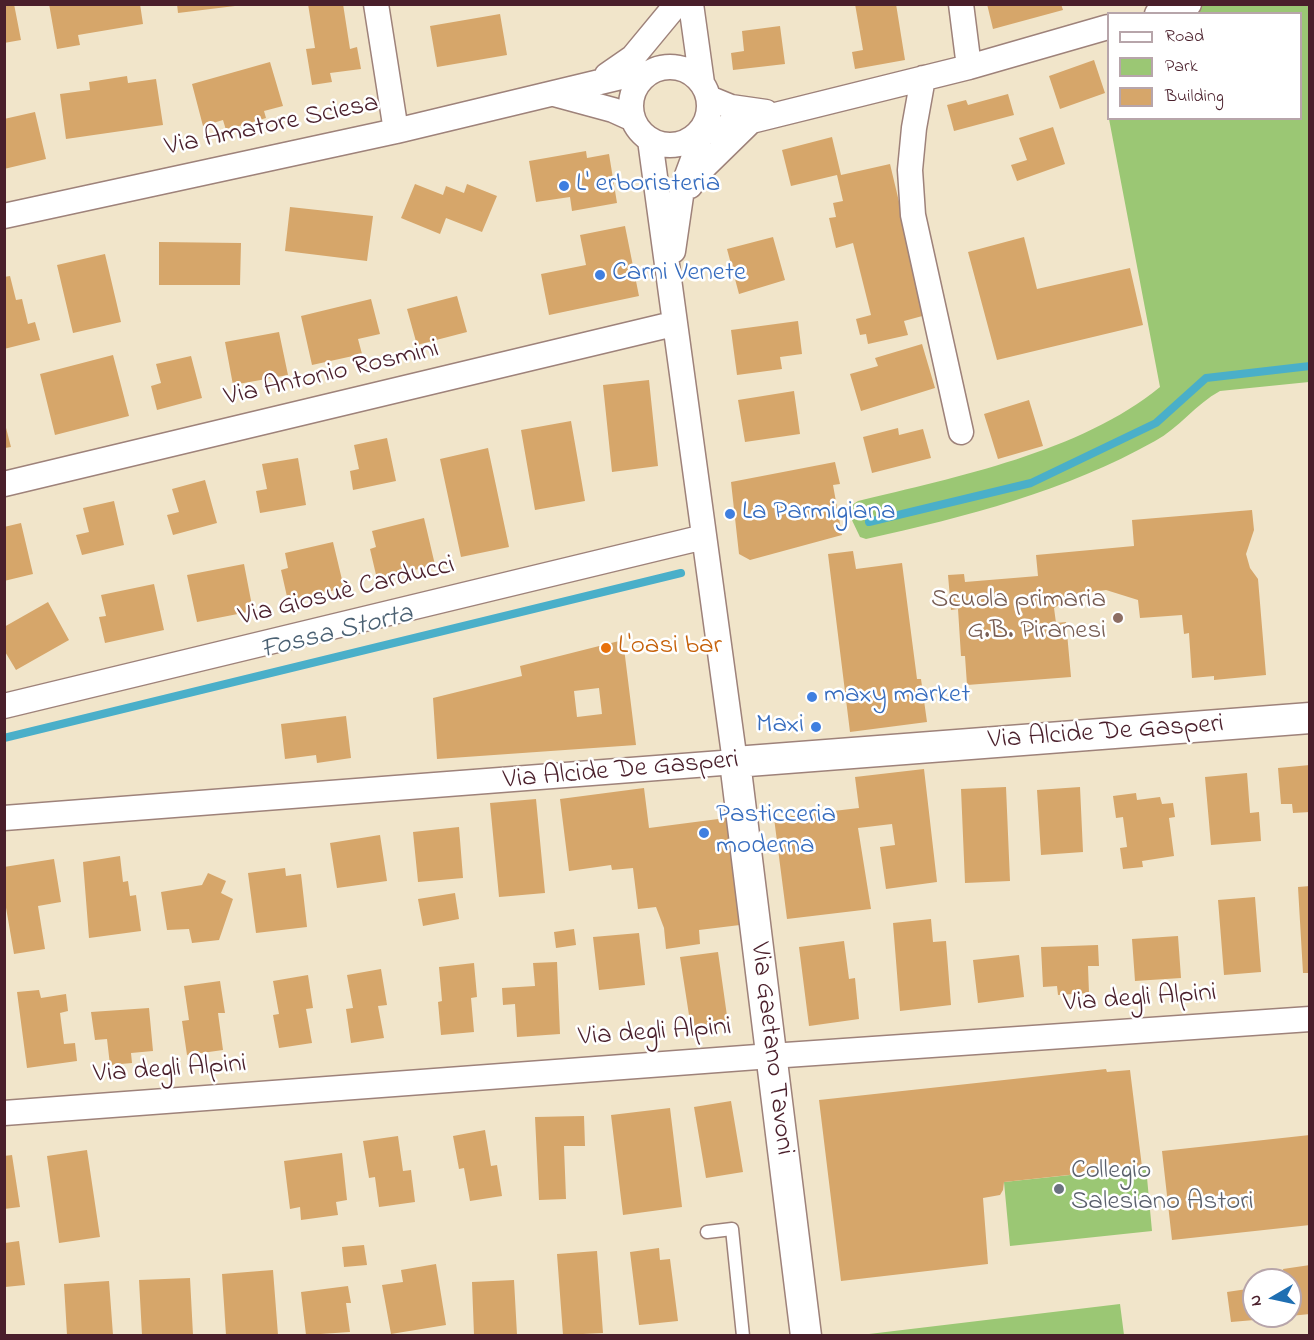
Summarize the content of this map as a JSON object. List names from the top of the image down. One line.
{"streets":{"street":["Via Amatore Sciesa","Via Antonio Rosmini","Via Giosuè Carducci","Via Alcide De Gasperi","Via degli Alpini","Via Gaetano Tavoni"]},"crossings":[["Via Alcide De Gasperi","Via Gaetano Tavoni"],["Via degli Alpini","Via Gaetano Tavoni"]],"water":["Fossa Storta"],"places":["L' erboristeria","Carni Venete","La Parmigiana","Scuola primaria G.B. Piranesi","L'oasi bar","maxy market","Maxi","Pasticceria moderna","Collegio Salesiano Astori"],"legend":["Road","Park","Building"],"north":"left"}
